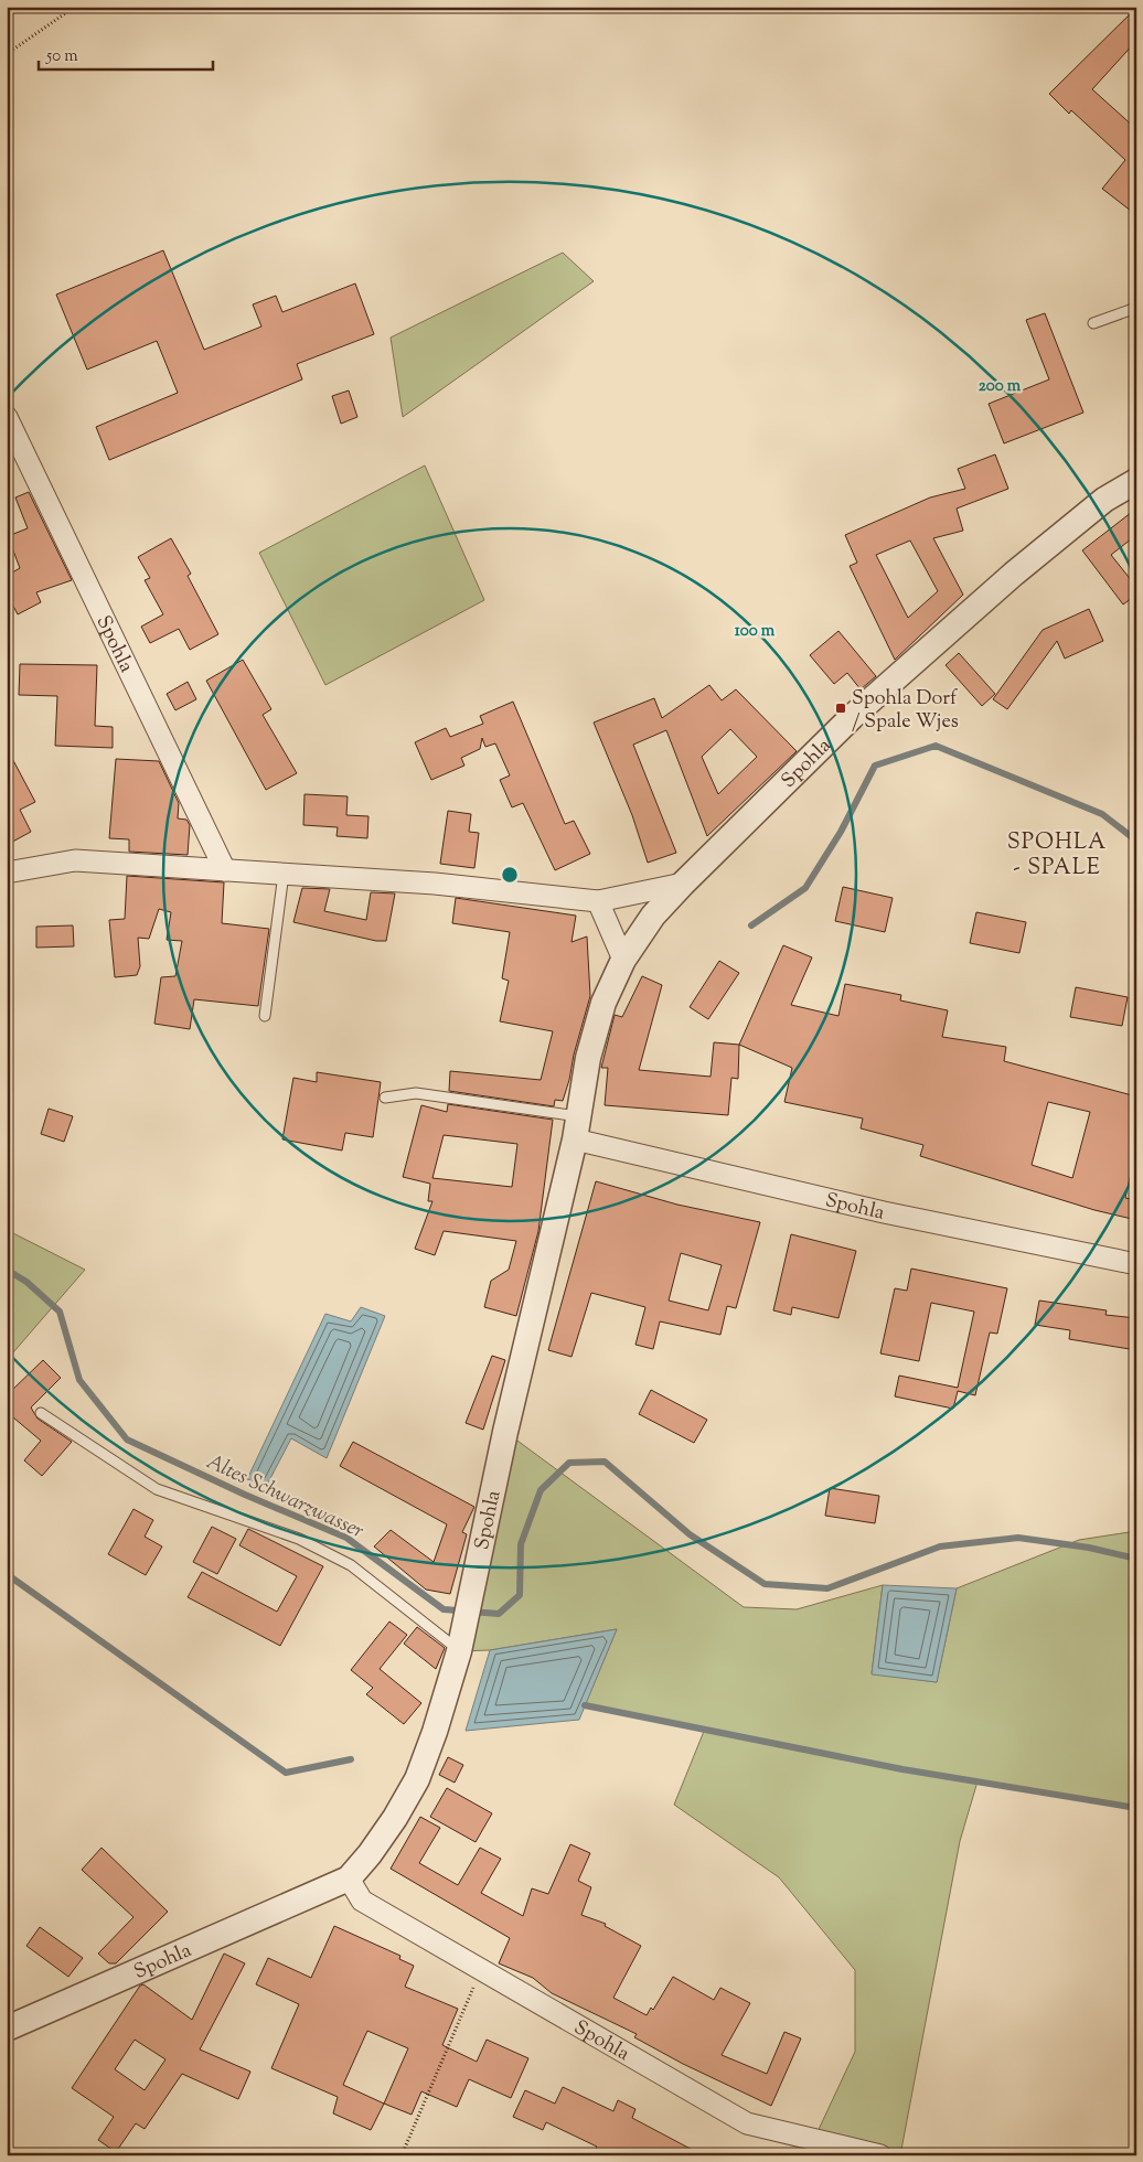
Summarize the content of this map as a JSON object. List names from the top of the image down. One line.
{"streets":{"street":["Spohla"]},"districts":["SPOHLA - SPALE"],"water":["Altes Schwarzwasser"],"places":{"transit":["Spohla Dorf / Spale Wjes"]},"scale_bar":"50 m","rings":["200 m","100 m"]}
